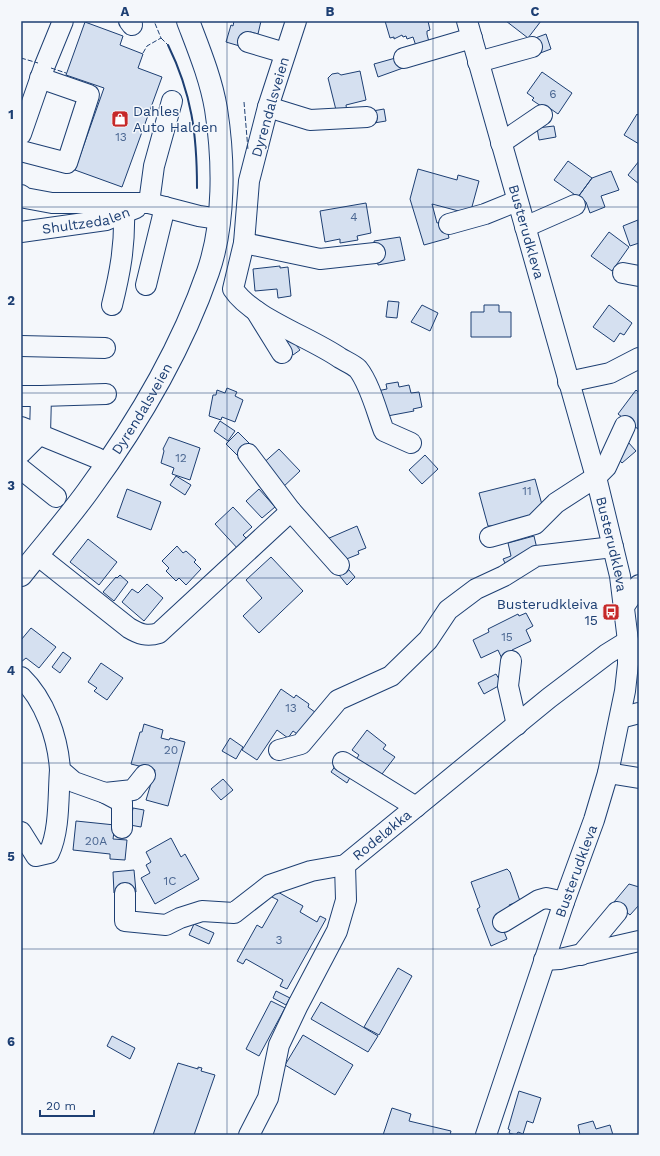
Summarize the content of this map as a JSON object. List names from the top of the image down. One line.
{"streets":{"main road":["Dyrendalsveien"],"street":["Shultzedalen","Busterudkleva","Rodeløkka"]},"crossings":[["Busterudkleva","Rodeløkka"]],"places":{"shop":["Dahles Auto Halden"],"bus stop":["Busterudkleiva 15"]},"house_numbers":["6","13","4","12","11","15","13","20","20A","1C","3"],"scale_bar":"20 m","grid":{"columns":["A","B","C"],"rows":["1","2","3","4","5","6"]}}
